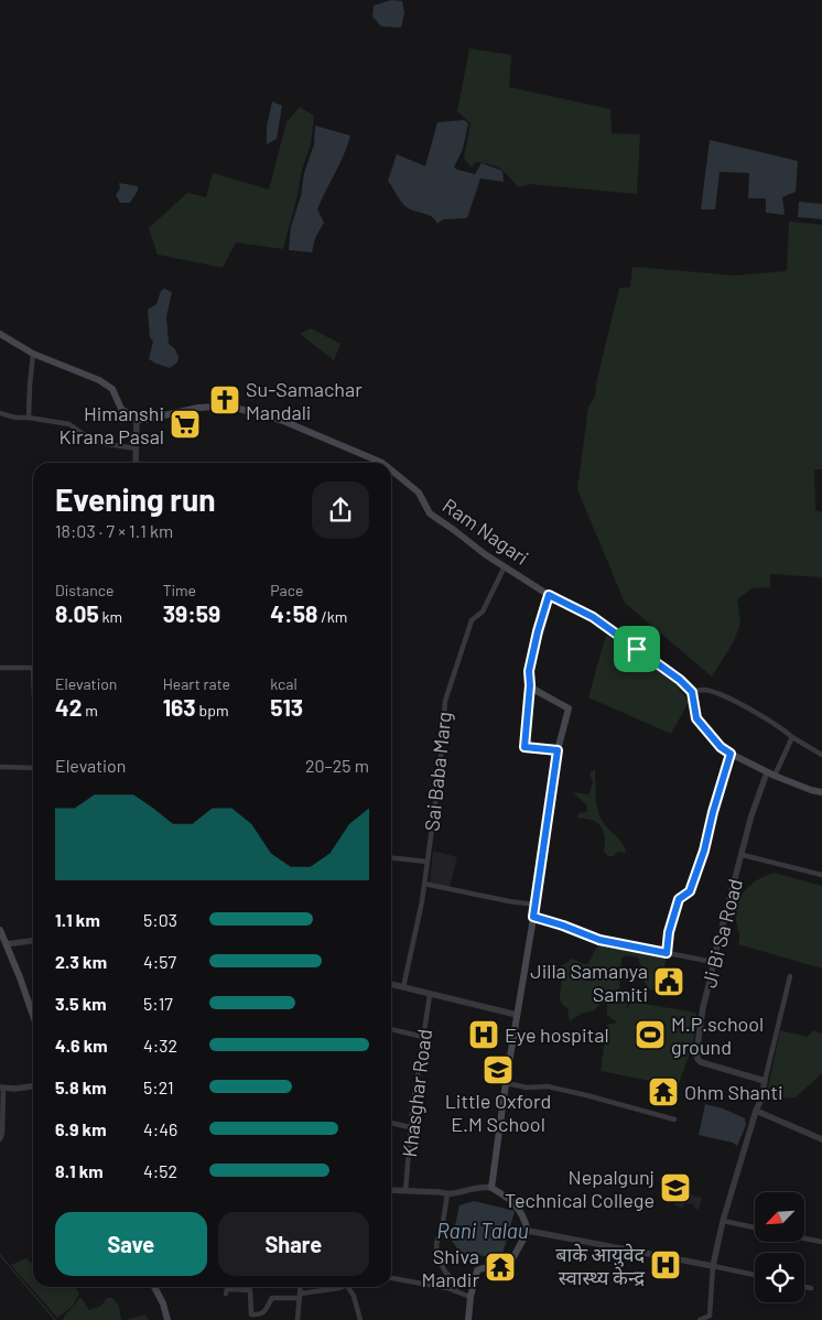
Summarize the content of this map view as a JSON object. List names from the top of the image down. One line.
{"streets":{"main road":["Ram Nagari"],"street":["Sai Baba Marg","Ji Bi Sa Road","Khasghar Road"]},"crossings":[["Ram Nagari","Sai Baba Marg"]],"water":["Rani Talau"],"places":{"church":["Su-Samachar Mandali"],"supermarket":["Himanshi Kirana Pasal"],"public building":["Jilla Samanya Samiti"],"hospital":["Eye hospital","बाके आयुवेद स्वास्थ्य केन्द्र"],"sports":["M.P.school ground"],"school or university":["Little Oxford E.M School","Nepalgunj Technical College"],"temple":["Ohm Shanti","Shiva Mandir"]},"north":"bottom left","page":{"heading":["Evening run","18:03 · 7 × 1.1 km"],"stats":[["Distance","8.05 km"],["Time","39:59"],["Pace","4:58 /km"],["Elevation","42 m"],["Heart rate","163 bpm"],["kcal","513"]],"chart":["Elevation","20–25 m"],"list":[{"name":"1.1 km","note":"5:03"},{"name":"2.3 km","note":"4:57"},{"name":"3.5 km","note":"5:17"},{"name":"4.6 km","note":"4:32"},{"name":"5.8 km","note":"5:21"},{"name":"6.9 km","note":"4:46"},{"name":"8.1 km","note":"4:52"}],"buttons":["Save","Share"]}}
